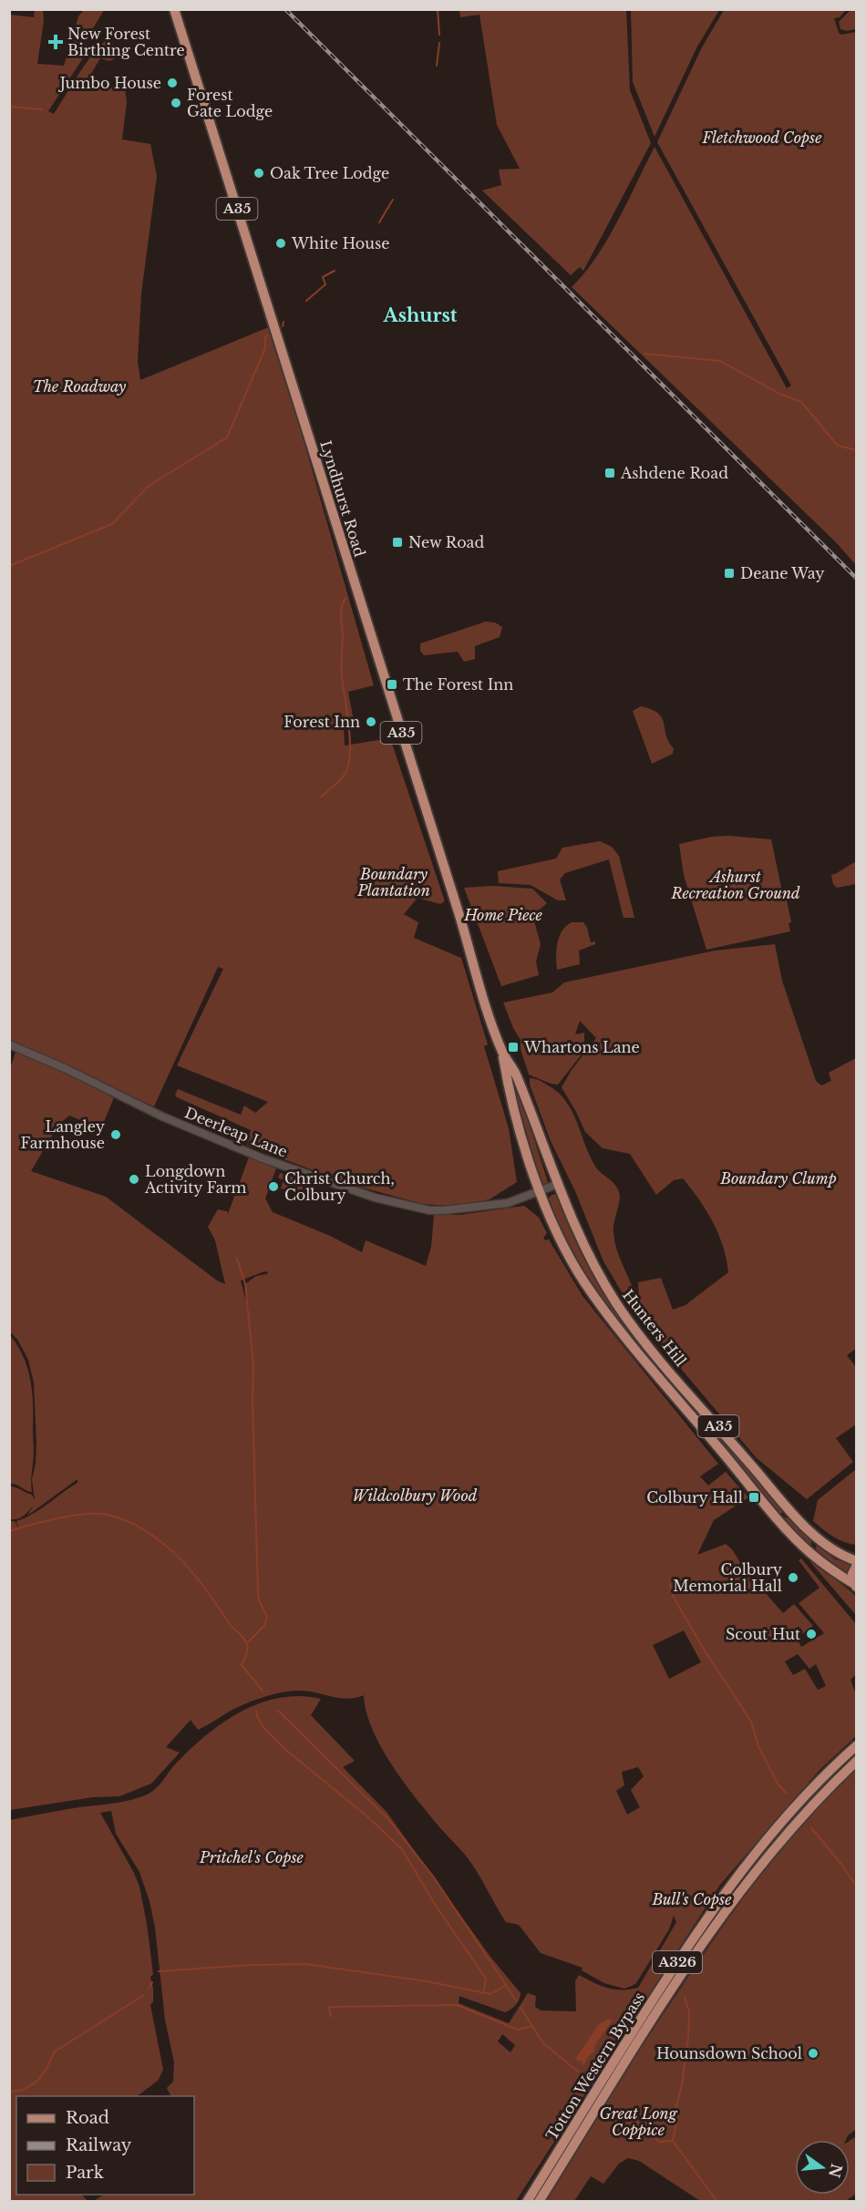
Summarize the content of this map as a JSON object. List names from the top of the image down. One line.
{"streets":{"main road":["A35","Lyndhurst Road","Hunters Hill","A326","Totton Western Bypass"],"street":["Deerleap Lane"]},"crossings":[["Lyndhurst Road","Hunters Hill"],["Deerleap Lane","Hunters Hill"]],"districts":["Ashurst"],"parks":["Fletchwood Copse","The Roadway","Boundary Plantation","Ashurst Recreation Ground","Home Piece","Boundary Clump","Wildcolbury Wood","Pritchel's Copse","Bull's Copse","Great Long Coppice"],"places":{"health":["New Forest Birthing Centre"],"other":["Jumbo House","Forest Gate Lodge","Oak Tree Lodge","White House","Forest Inn","Langley Farmhouse","Longdown Activity Farm","Christ Church, Colbury","Colbury Memorial Hall","Scout Hut","Hounsdown School"],"transit":["Ashdene Road","New Road","Deane Way","The Forest Inn","Whartons Lane","Colbury Hall"]},"legend":["Road","Railway","Park"],"north":"right"}
